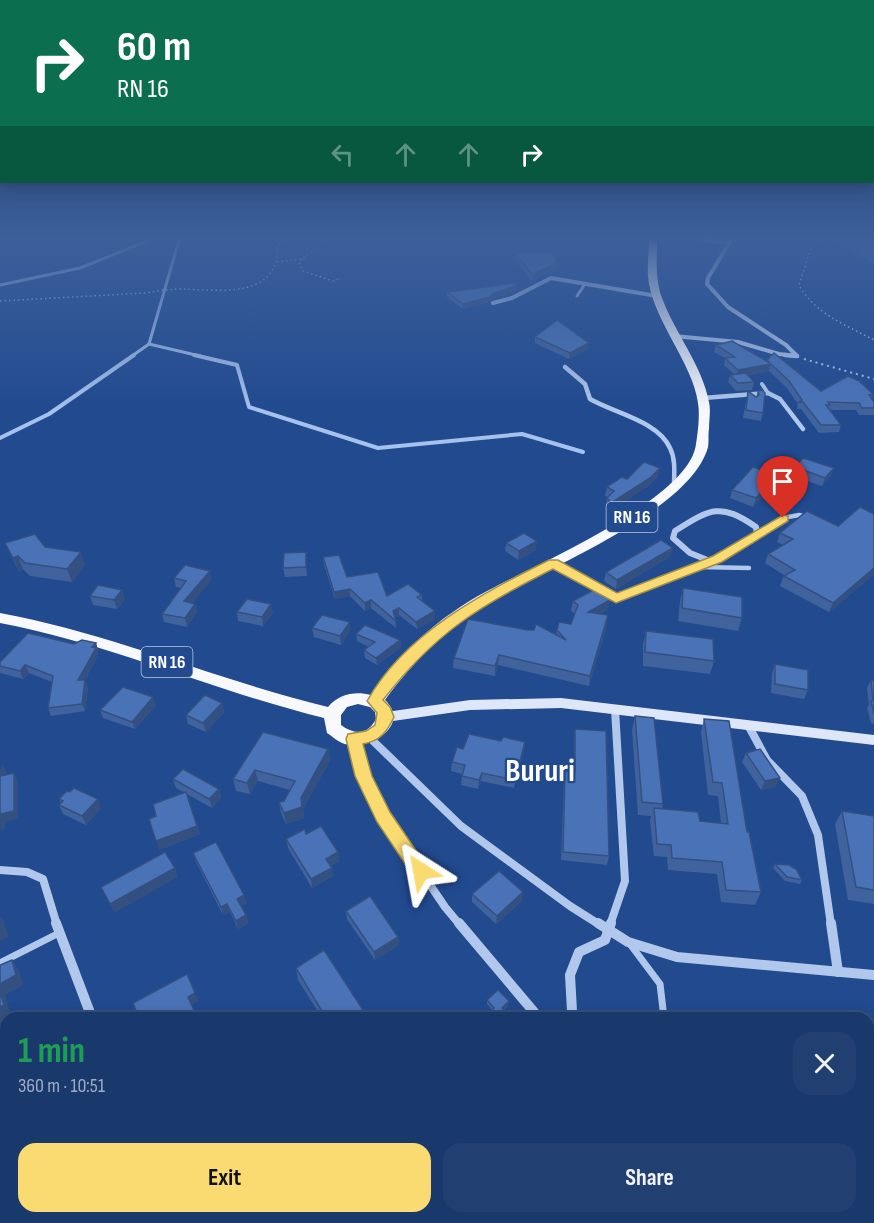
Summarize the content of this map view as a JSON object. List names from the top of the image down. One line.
{"streets":{"main road":["RN 16"]},"districts":["Bururi"],"page":{"turn":["60 m","RN 16"],"heading":["1 min","360 m · 10:51"],"buttons":["Exit","Share"]}}
